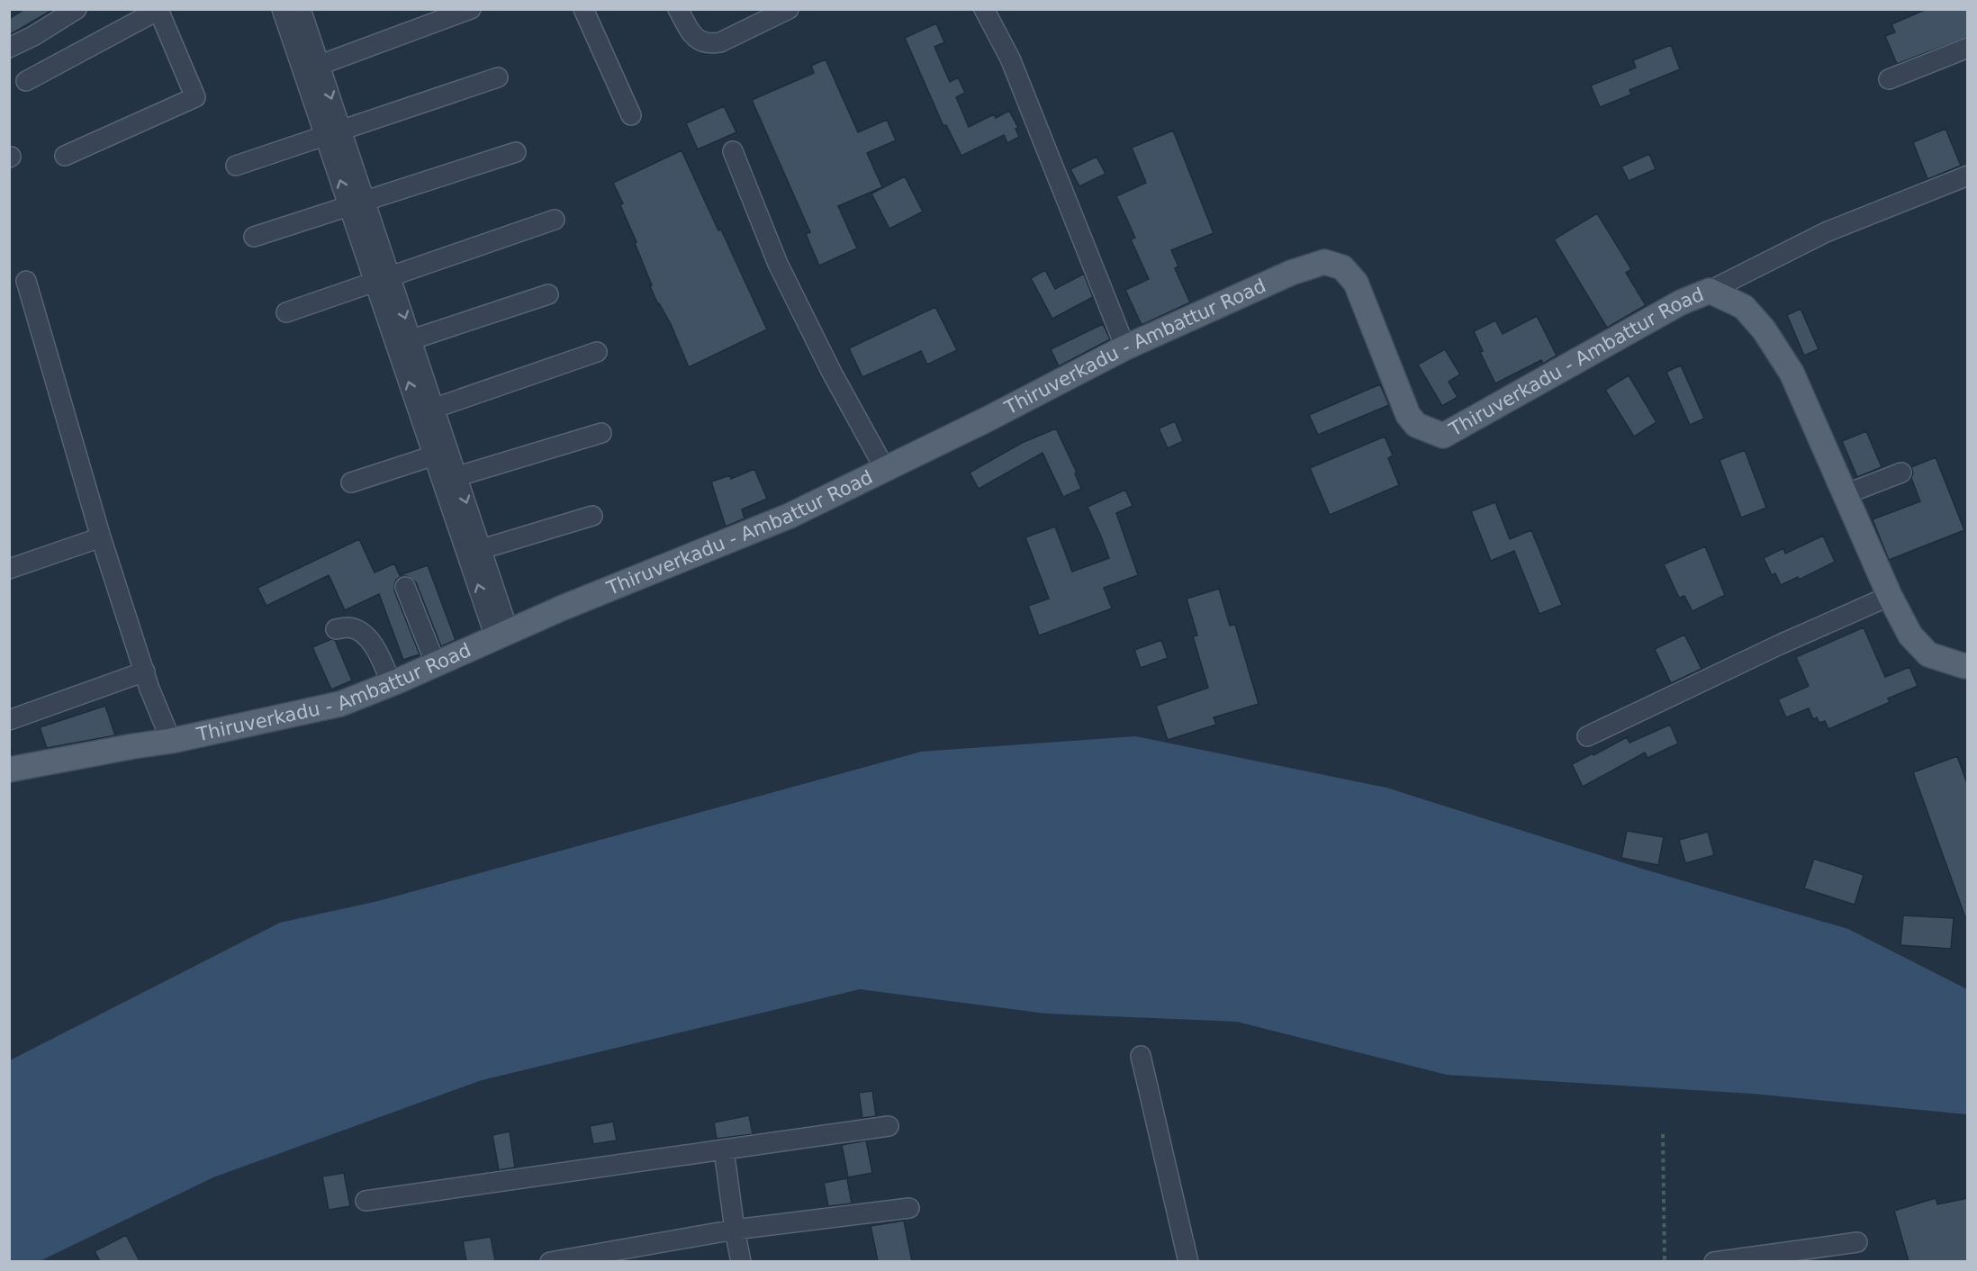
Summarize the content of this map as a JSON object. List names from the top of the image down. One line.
{"streets":{"main road":["Thiruverkadu - Ambattur Road"]}}
